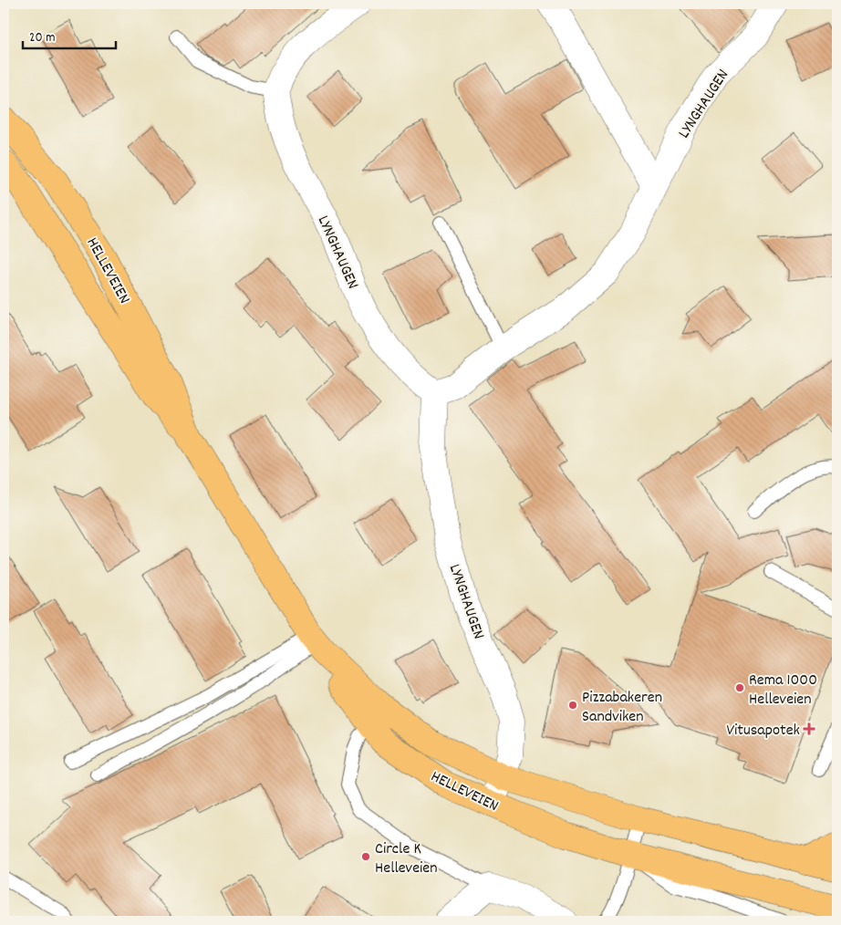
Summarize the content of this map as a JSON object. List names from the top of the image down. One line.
{"streets":{"main road":["HELLEVEIEN"],"street":["LYNGHAUGEN"]},"crossings":[["LYNGHAUGEN","HELLEVEIEN"]],"places":{"other":["Rema 1000 Helleveien","Pizzabakeren Sandviken","Circle K Helleveien"],"health":["Vitusapotek"]},"scale_bar":"20 m"}
